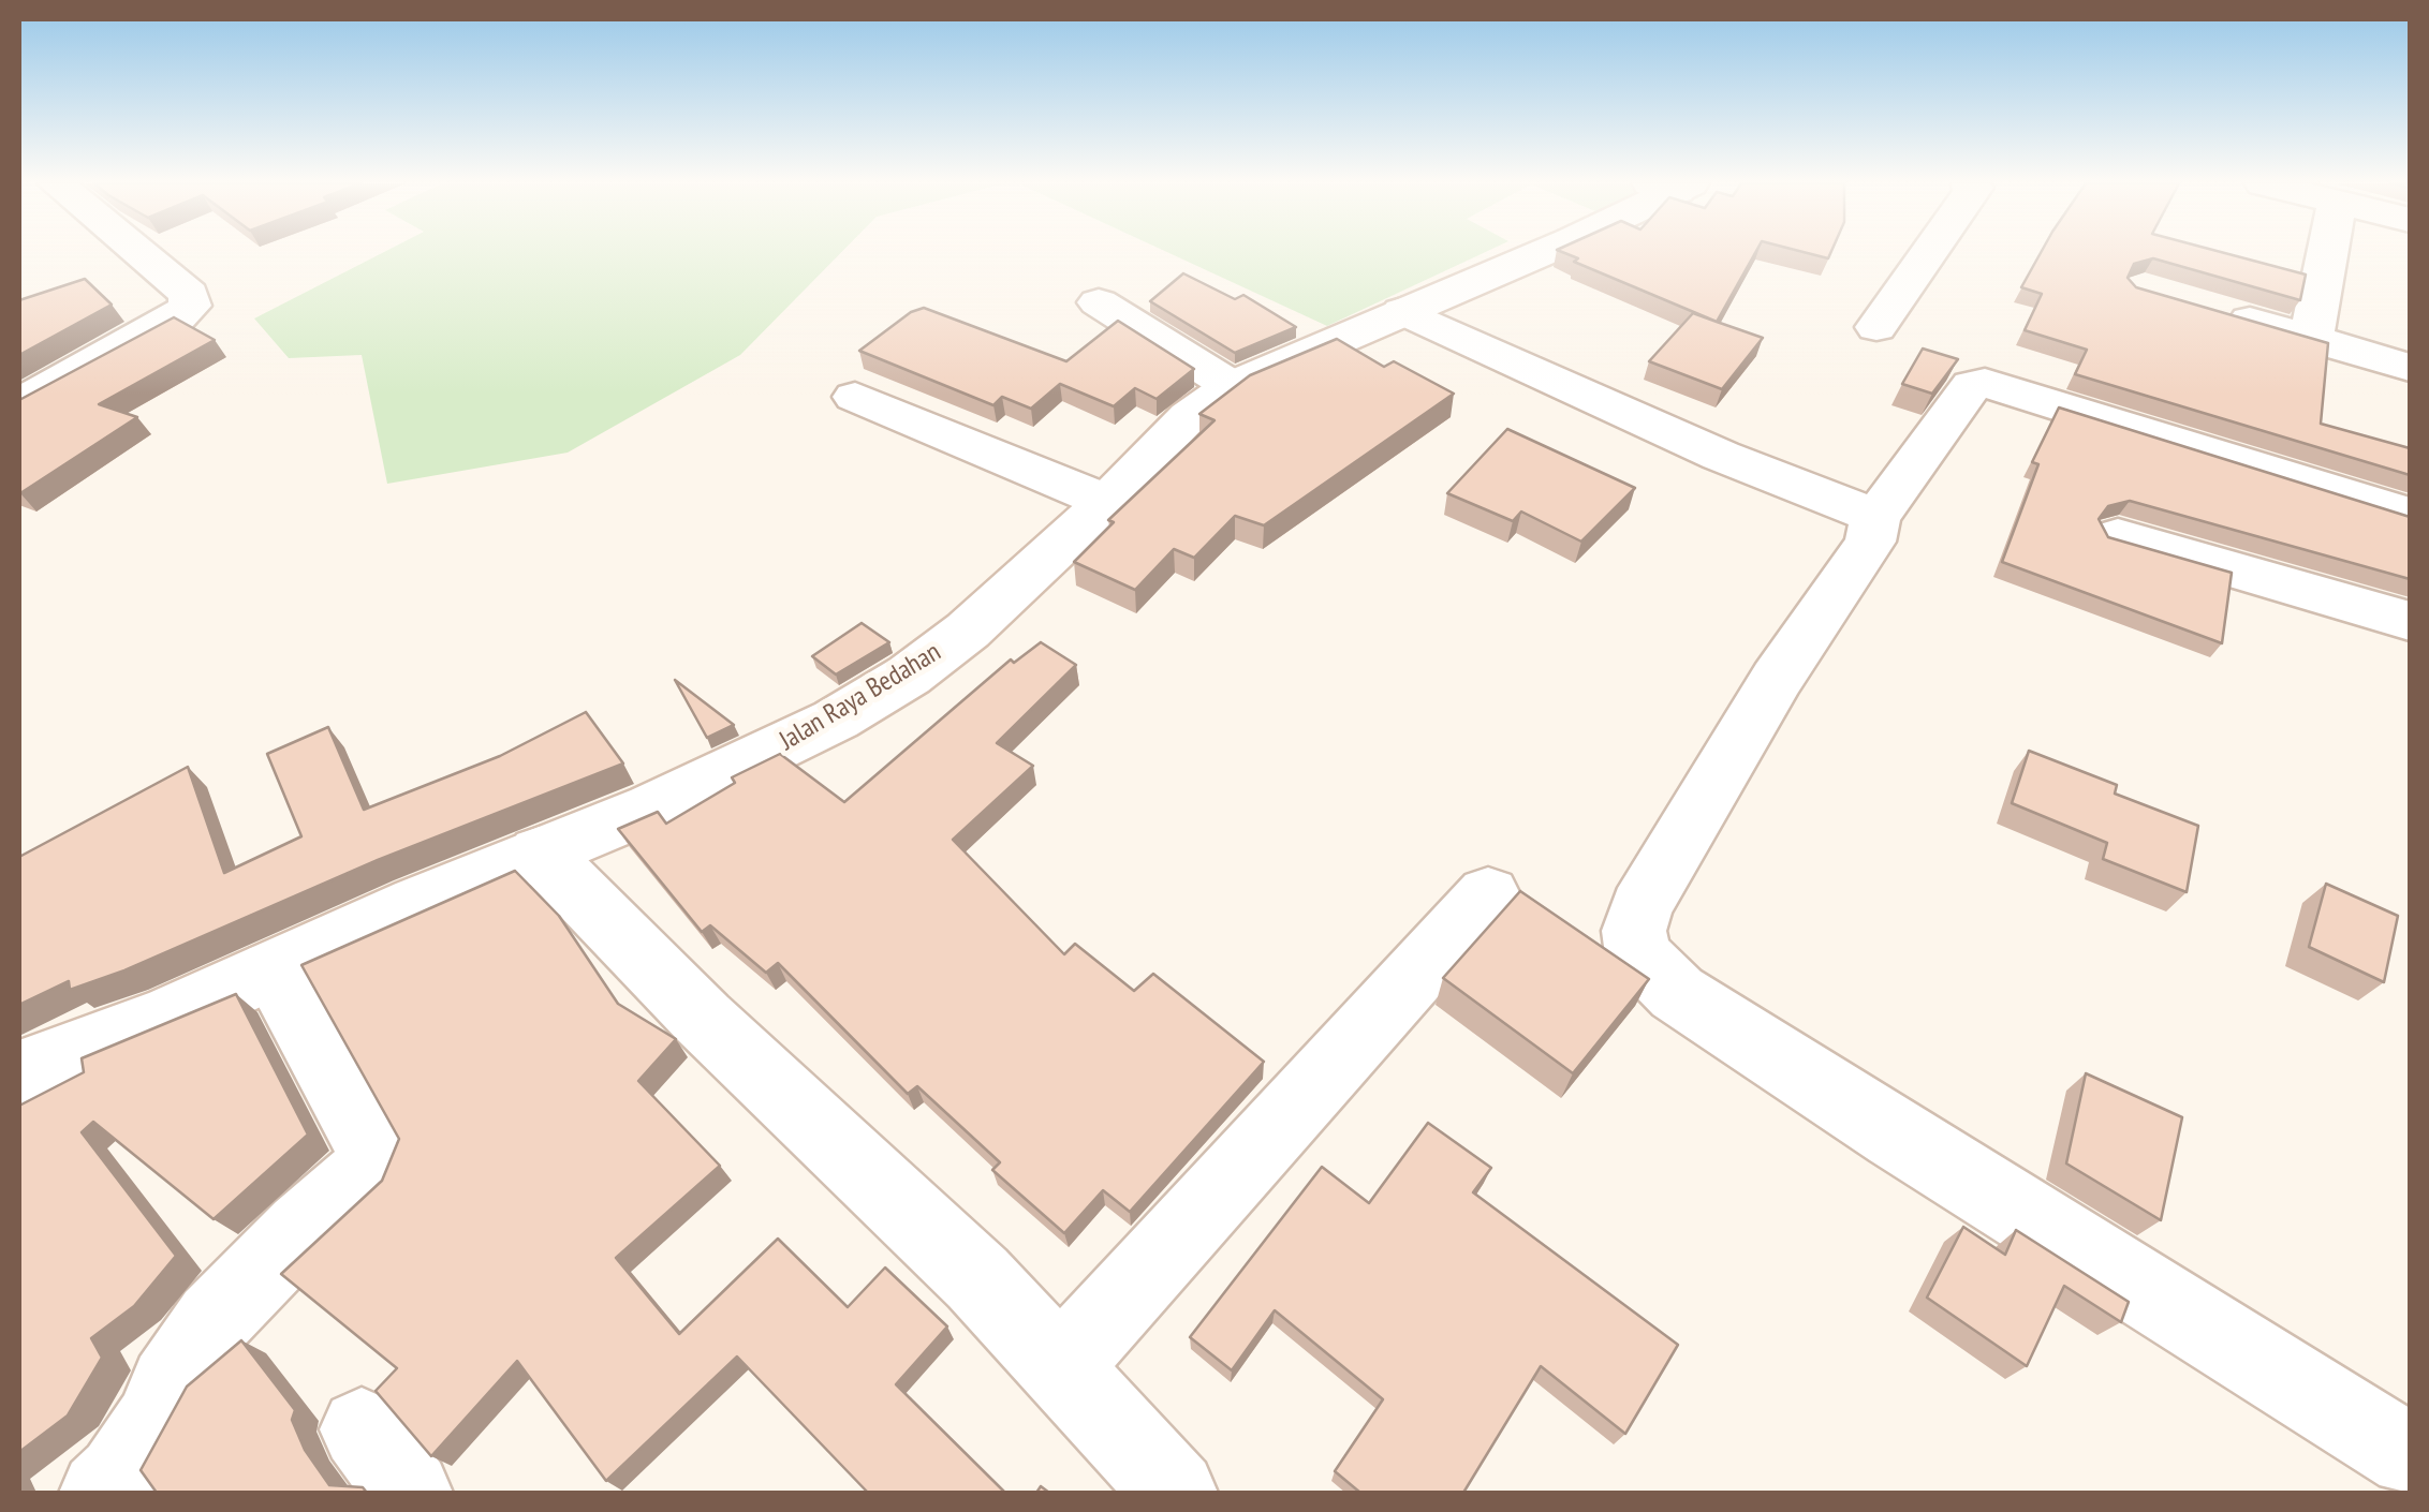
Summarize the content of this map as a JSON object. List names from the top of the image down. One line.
{"streets":{"street":["Jalan Raya Bedahan"]}}
